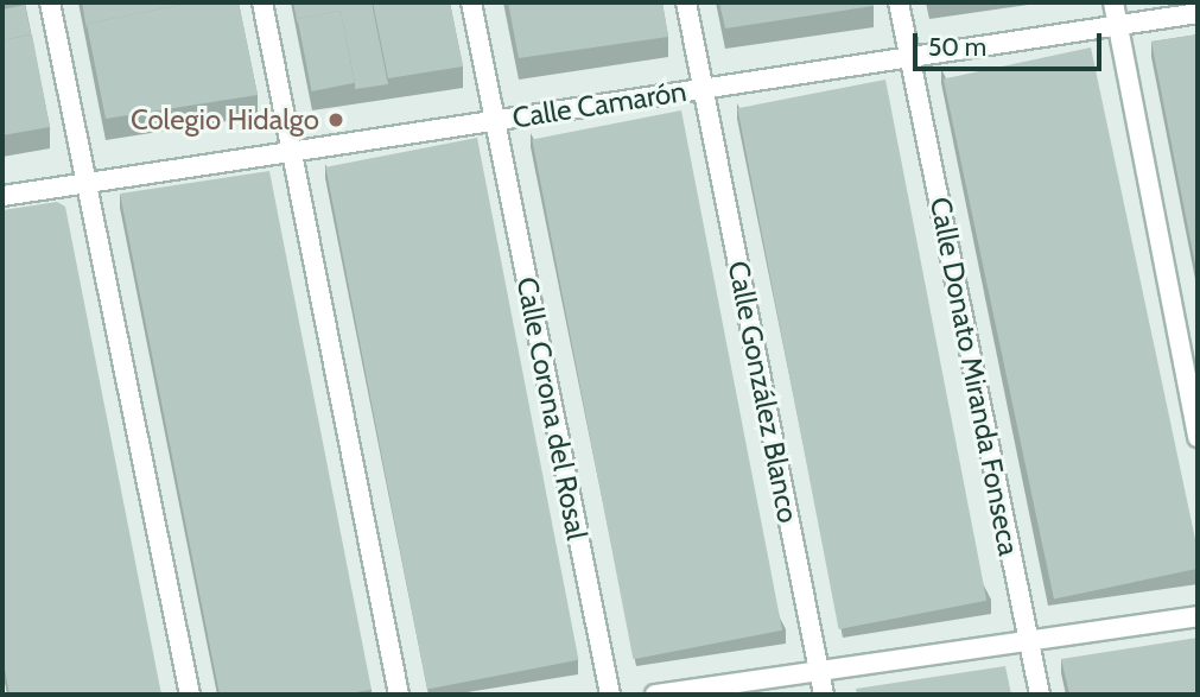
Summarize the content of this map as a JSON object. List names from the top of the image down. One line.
{"streets":{"street":["Calle Camarón","Calle Donato Miranda Fonseca","Calle González Blanco","Calle Corona del Rosal"]},"crossings":[["Calle Camarón","Calle Donato Miranda Fonseca"],["Calle Camarón","Calle González Blanco"],["Calle Camarón","Calle Corona del Rosal"]],"places":["Colegio Hidalgo"],"scale_bar":"50 m"}
